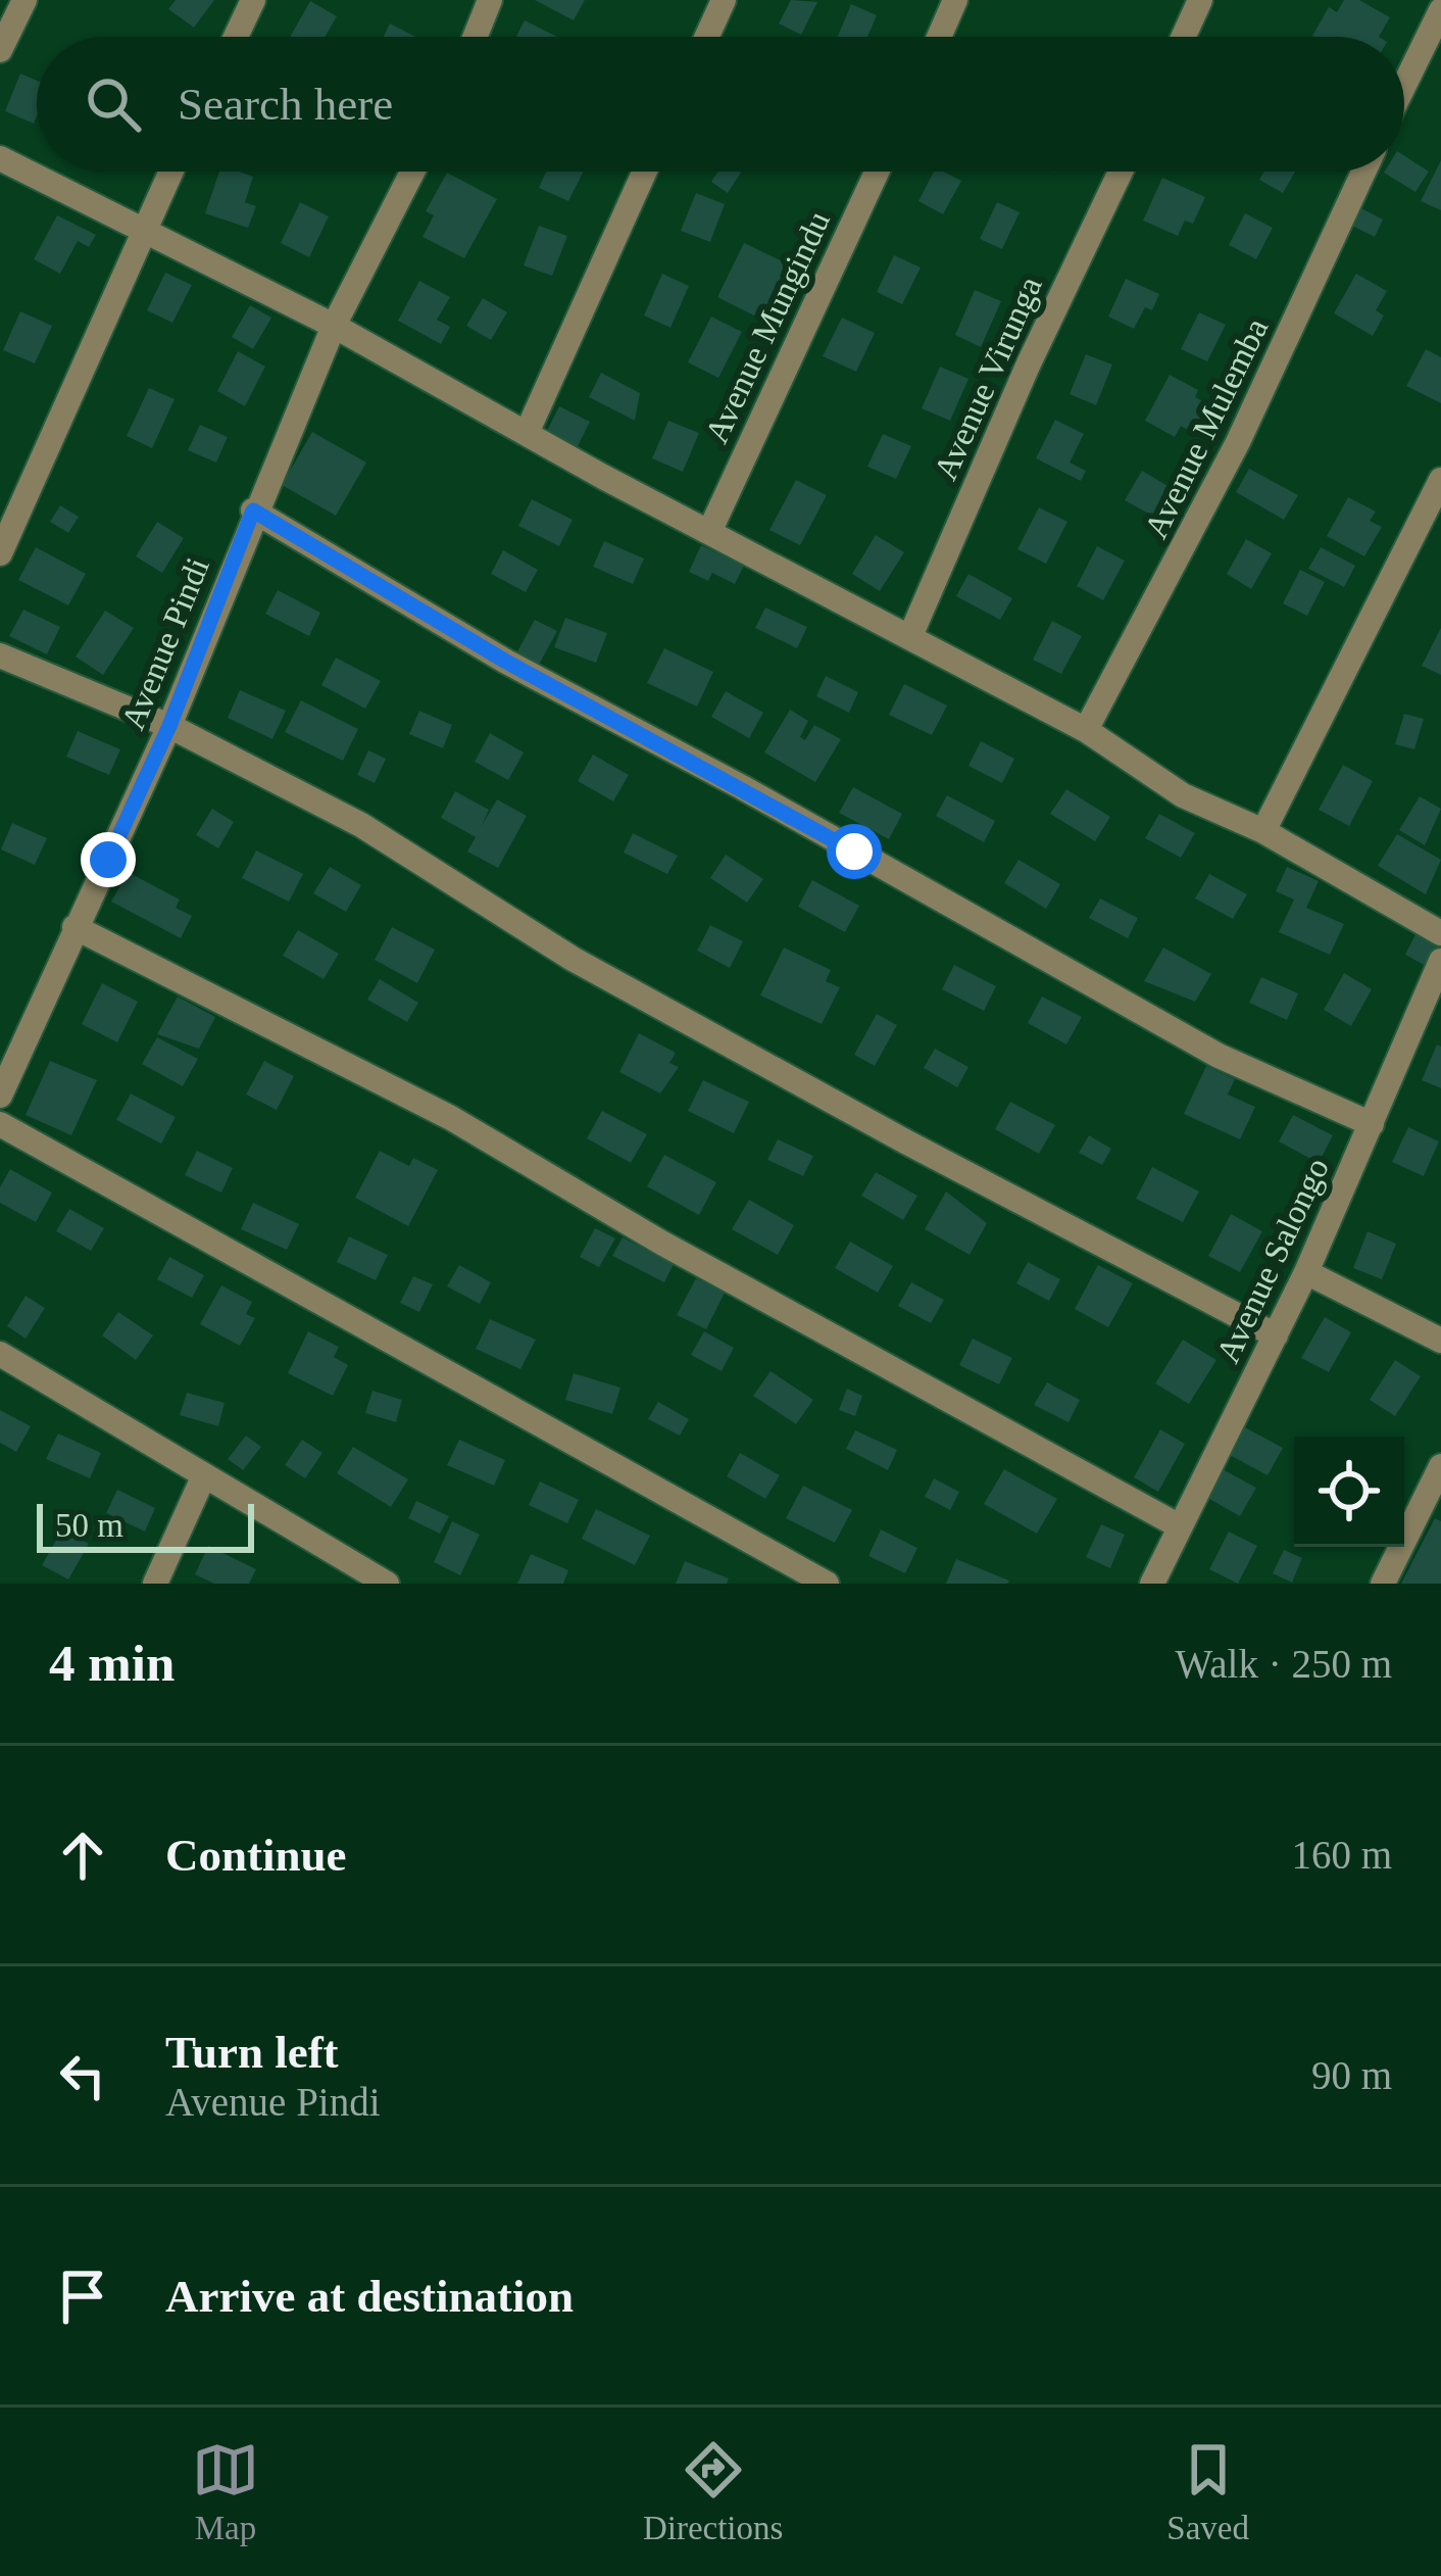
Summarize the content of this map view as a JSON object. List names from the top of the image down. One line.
{"streets":{"street":["Avenue Mungindu","Avenue Virunga","Avenue Mulemba","Avenue Pindi","Avenue Salongo"]},"scale_bar":"50 m","page":{"search":"Search here","scale":"50 m","heading":["4 min","Walk · 250 m"],"list":[["Continue","160 m"],["Turn left","Avenue Pindi","90 m"],"Arrive at destination"],"nav":["Map","Directions","Saved"]}}
